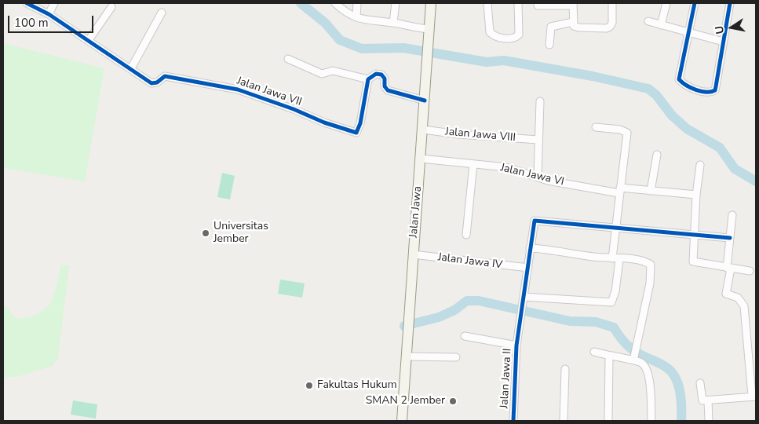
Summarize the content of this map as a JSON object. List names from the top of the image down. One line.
{"streets":{"main road":["Jalan Jawa"],"street":["Jalan Jawa VII","Jalan Jawa VIII","Jalan Jawa VI","Jalan Jawa IV","Jalan Jawa II"]},"crossings":[["Jalan Jawa VIII","Jalan Jawa"],["Jalan Jawa VI","Jalan Jawa"],["Jalan Jawa","Jalan Jawa IV"],["Jalan Jawa IV","Jalan Jawa II"]],"places":["Universitas Jember","Fakultas Hukum","SMAN 2 Jember"],"scale_bar":"100 m","north":"left"}
